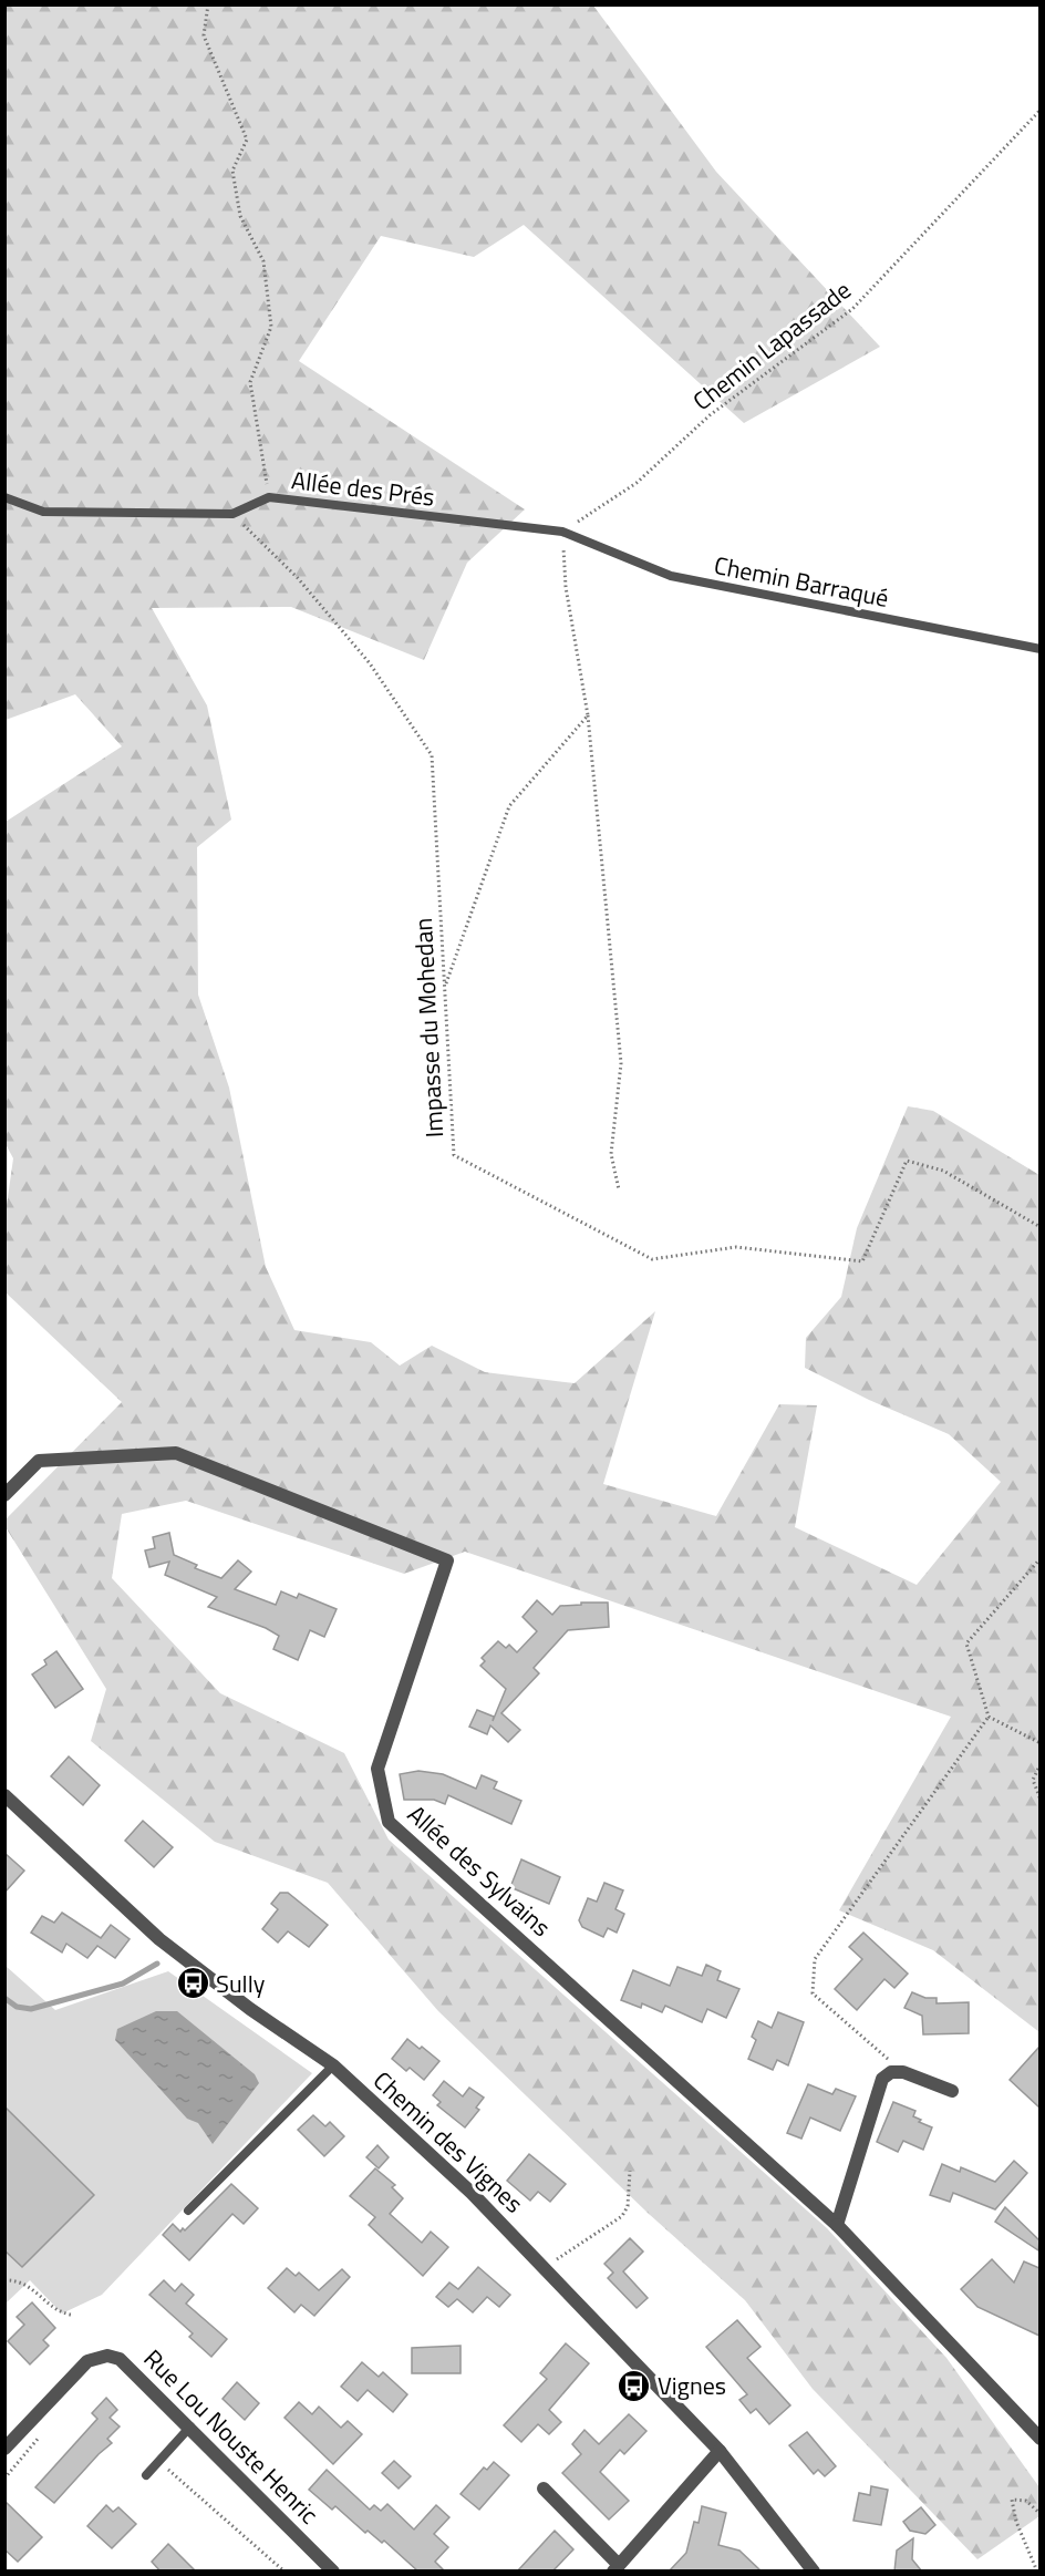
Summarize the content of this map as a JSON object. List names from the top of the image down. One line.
{"streets":{"street":["Allée des Sylvains","Chemin des Vignes","Rue Lou Nouste Henric"],"lane":["Allée des Prés","Chemin Barraqué"],"path":["Chemin Lapassade","Impasse du Mohedan"]},"crossings":[["Chemin Lapassade","Allée des Prés"],["Chemin Lapassade","Chemin Barraqué"],["Allée des Prés","Chemin Barraqué"],["Allée des Prés","Impasse du Mohedan"]],"places":{"bus stop":["Sully","Vignes"]}}
